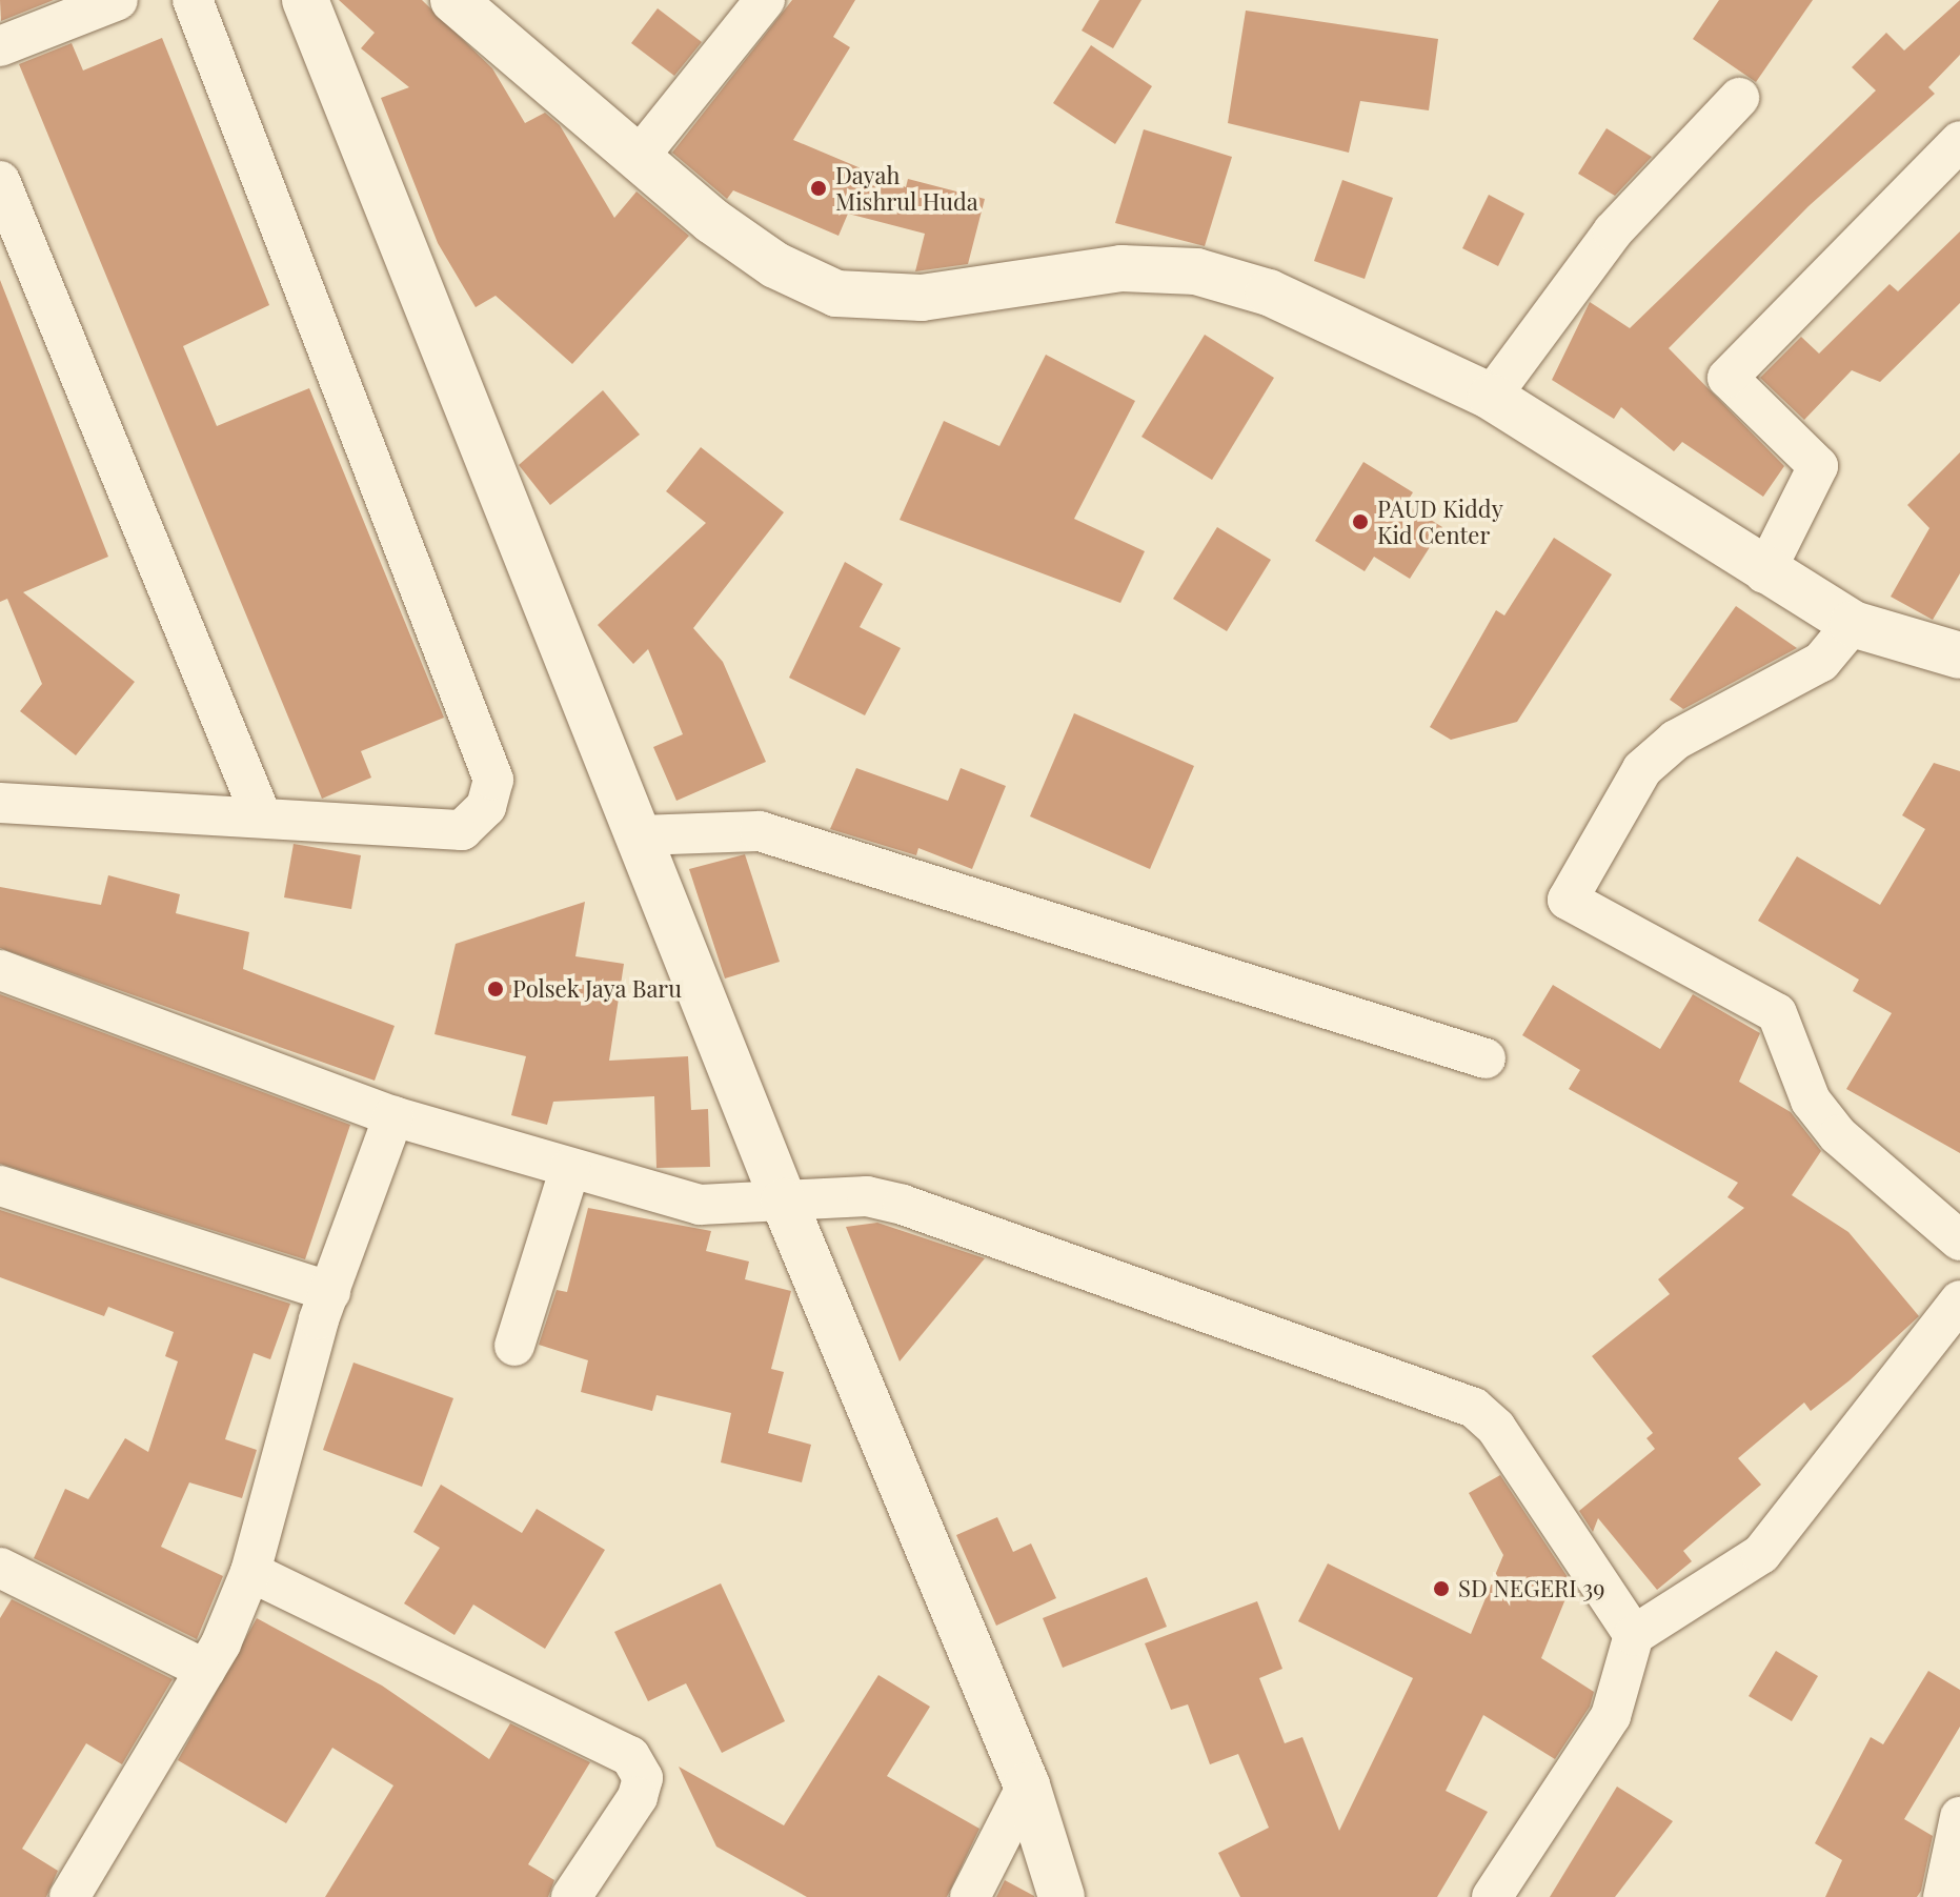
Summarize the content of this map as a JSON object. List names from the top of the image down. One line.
{"places":["Dayah Mishrul Huda","PAUD Kiddy Kid Center","Polsek Jaya Baru","SD NEGERI 39"]}
